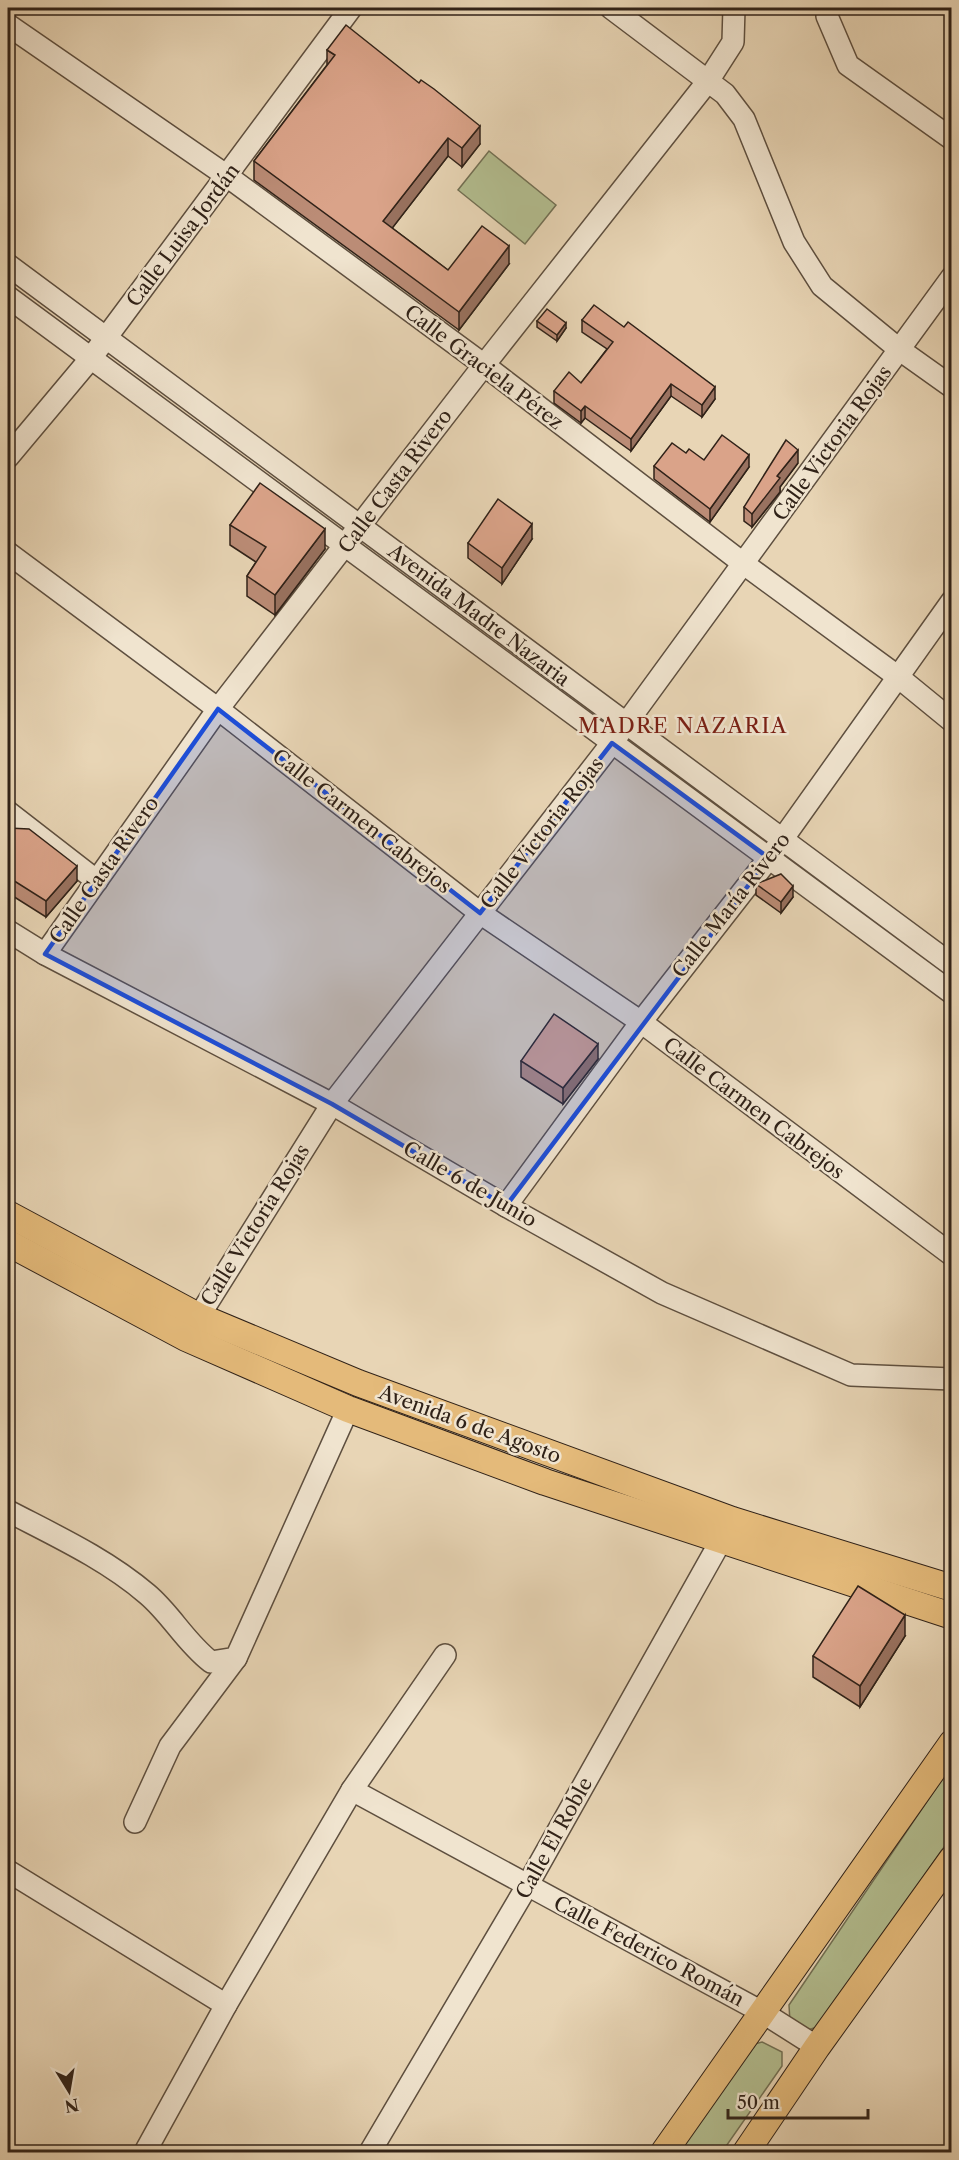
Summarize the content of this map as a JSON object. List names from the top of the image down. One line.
{"streets":{"main road":["Avenida 6 de Agosto"],"street":["Calle Luisa Jordán","Calle Graciela Pérez","Calle Victoria Rojas","Calle Casta Rivero","Avenida Madre Nazaria","Calle Carmen Cabrejos","Calle María Rivero","Calle 6 de Junio","Calle El Roble","Calle Federico Román"]},"crossings":[["Calle Luisa Jordán","Calle Graciela Pérez"],["Calle Luisa Jordán","Avenida Madre Nazaria"],["Calle Graciela Pérez","Calle Victoria Rojas"],["Calle Graciela Pérez","Calle Casta Rivero"],["Calle Graciela Pérez","Calle María Rivero"],["Calle Victoria Rojas","Avenida Madre Nazaria"],["Calle Victoria Rojas","Calle Carmen Cabrejos"],["Calle Victoria Rojas","Calle 6 de Junio"],["Calle Victoria Rojas","Avenida 6 de Agosto"],["Calle Casta Rivero","Avenida Madre Nazaria"],["Calle Casta Rivero","Calle Carmen Cabrejos"],["Calle Casta Rivero","Calle 6 de Junio"],["Avenida Madre Nazaria","Calle María Rivero"],["Calle Carmen Cabrejos","Calle María Rivero"],["Calle María Rivero","Calle 6 de Junio"],["Avenida 6 de Agosto","Calle El Roble"],["Calle El Roble","Calle Federico Román"]],"districts":["MADRE NAZARIA"],"scale_bar":"50 m","north":"bottom"}
